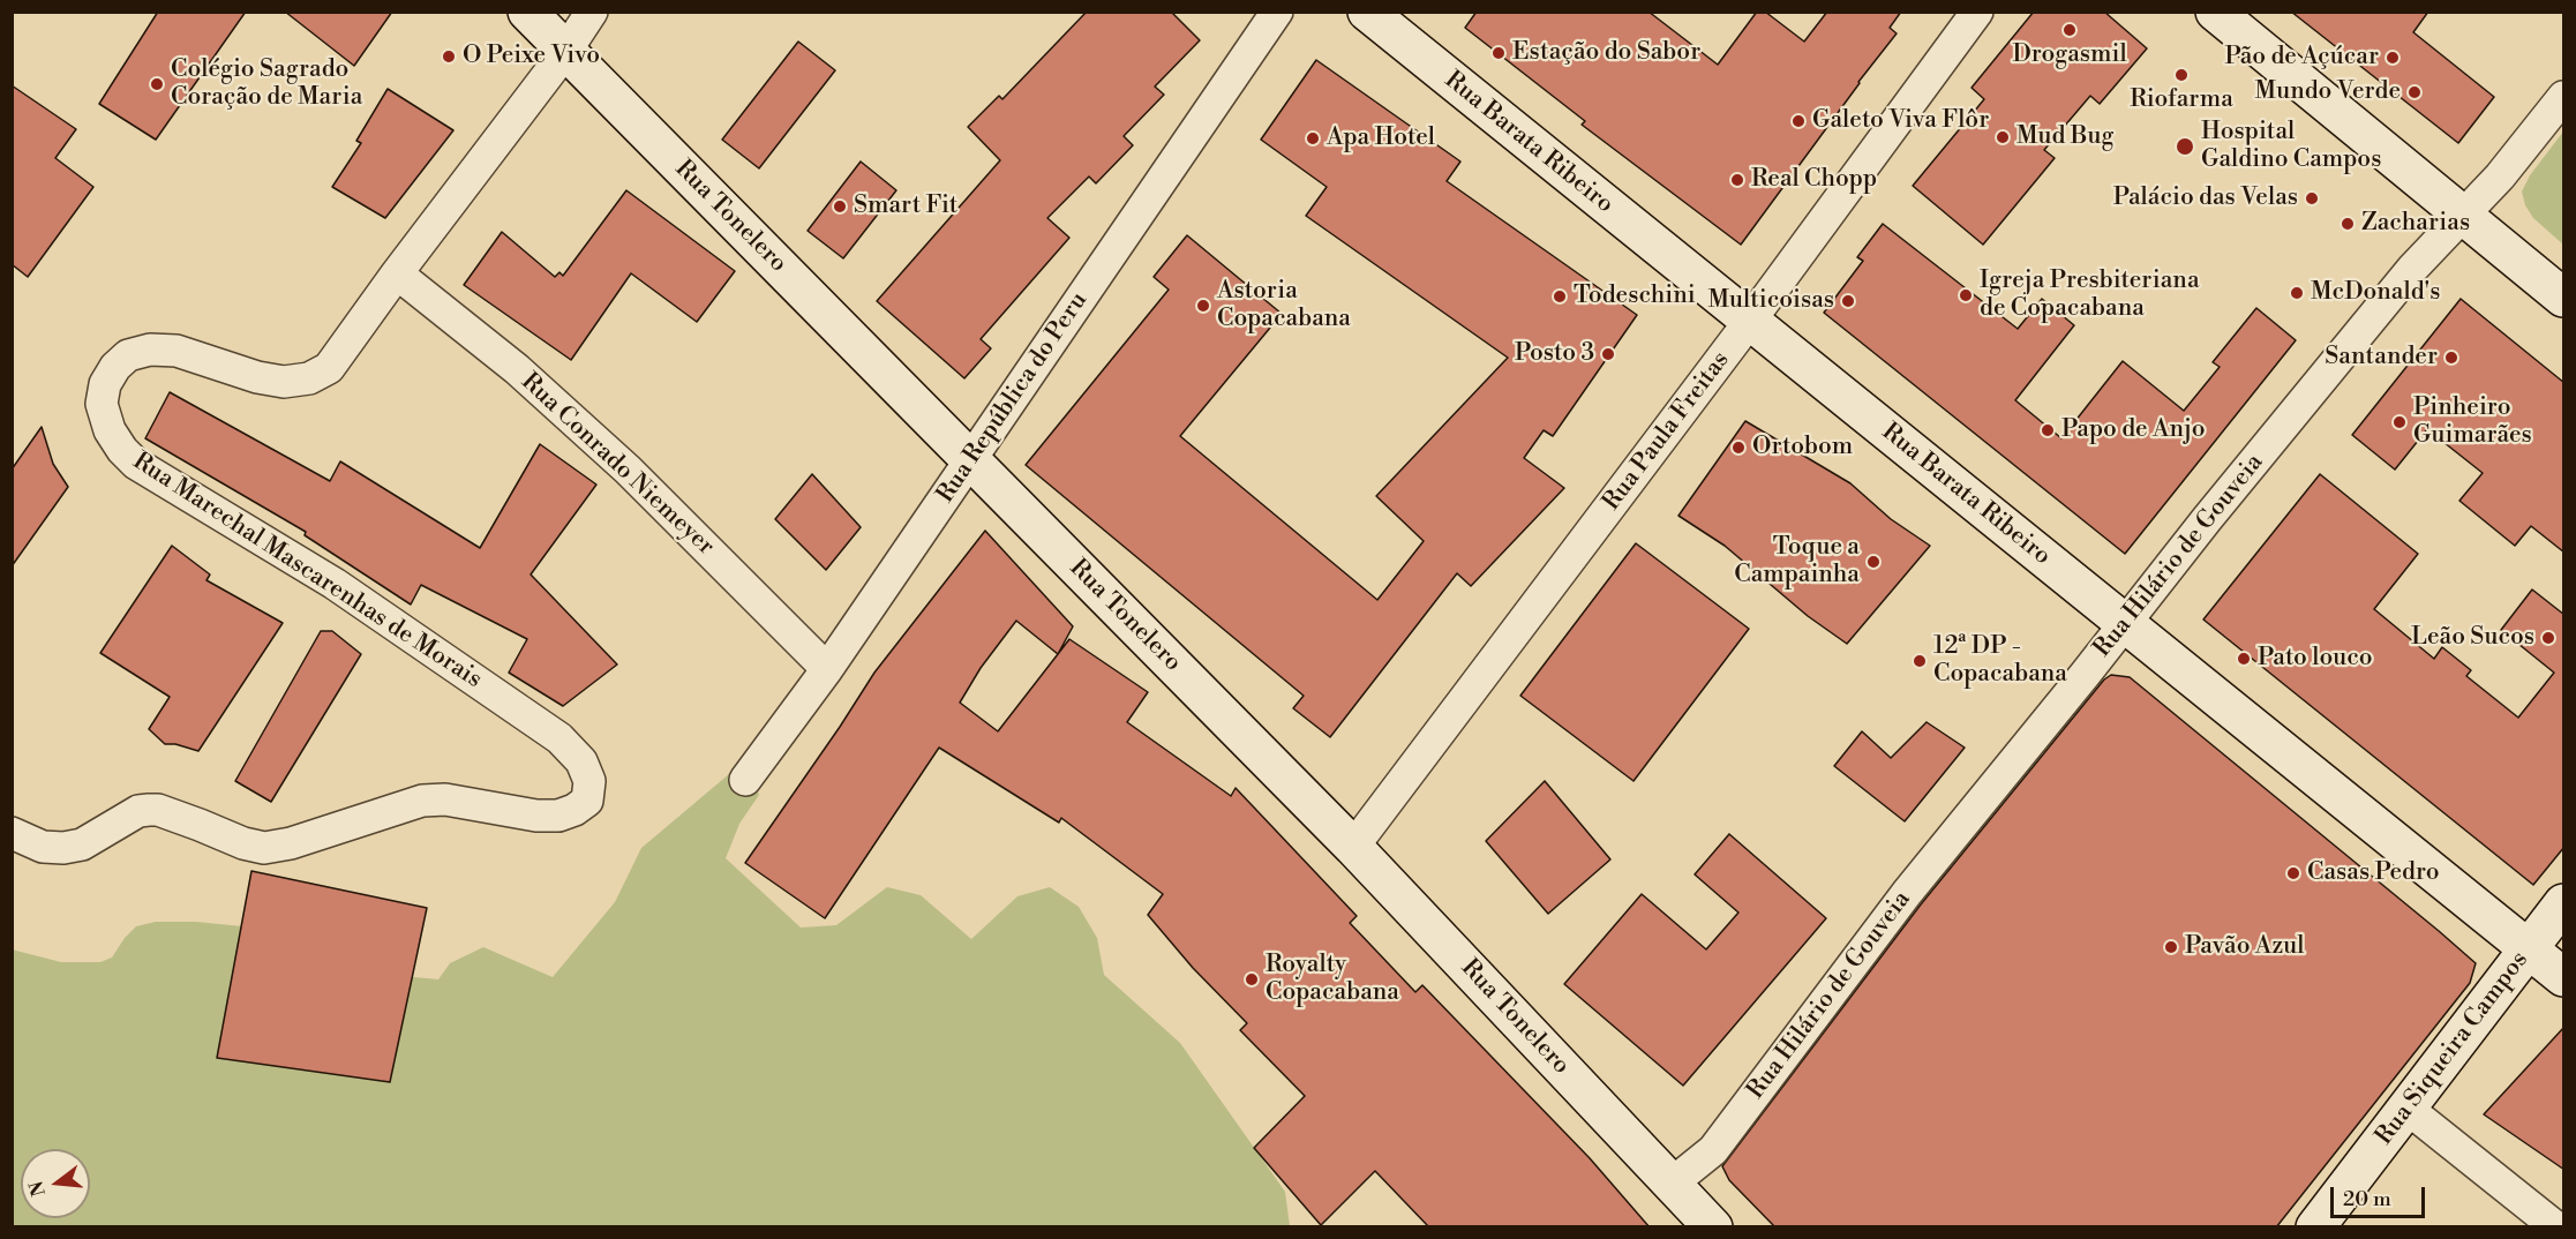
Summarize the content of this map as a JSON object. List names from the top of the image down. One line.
{"streets":{"main road":["Rua Barata Ribeiro","Rua Tonelero","Rua Siqueira Campos"],"street":["Rua República do Peru","Rua Paula Freitas","Rua Conrado Niemeyer","Rua Hilário de Gouveia","Rua Marechal Mascarenhas de Morais"]},"crossings":[["Rua Barata Ribeiro","Rua Paula Freitas"],["Rua Barata Ribeiro","Rua Hilário de Gouveia"],["Rua Barata Ribeiro","Rua Siqueira Campos"],["Rua Tonelero","Rua República do Peru"],["Rua Tonelero","Rua Paula Freitas"],["Rua Tonelero","Rua Hilário de Gouveia"],["Rua Tonelero","Rua Marechal Mascarenhas de Morais"],["Rua República do Peru","Rua Conrado Niemeyer"],["Rua Conrado Niemeyer","Rua Marechal Mascarenhas de Morais"]],"places":["Drogasmil","Estação do Sabor","O Peixe Vivo","Pão de Açúcar","Riofarma","Colégio Sagrado Coração de Maria","Mundo Verde","Galeto Viva Flôr","Mud Bug","Apa Hotel","Hospital Galdino Campos","Real Chopp","Palácio das Velas","Smart Fit","Zacharias","McDonald's","Igreja Presbiteriana de Copacabana","Todeschini","Multicoisas","Astoria Copacabana","Posto 3","Santander","Pinheiro Guimarães","Papo de Anjo","Ortobom","Toque a Campainha","Leão Sucos","Pato louco","12ª DP - Copacabana","Casas Pedro","Pavão Azul","Royalty Copacabana"],"scale_bar":"20 m","north":"left"}
